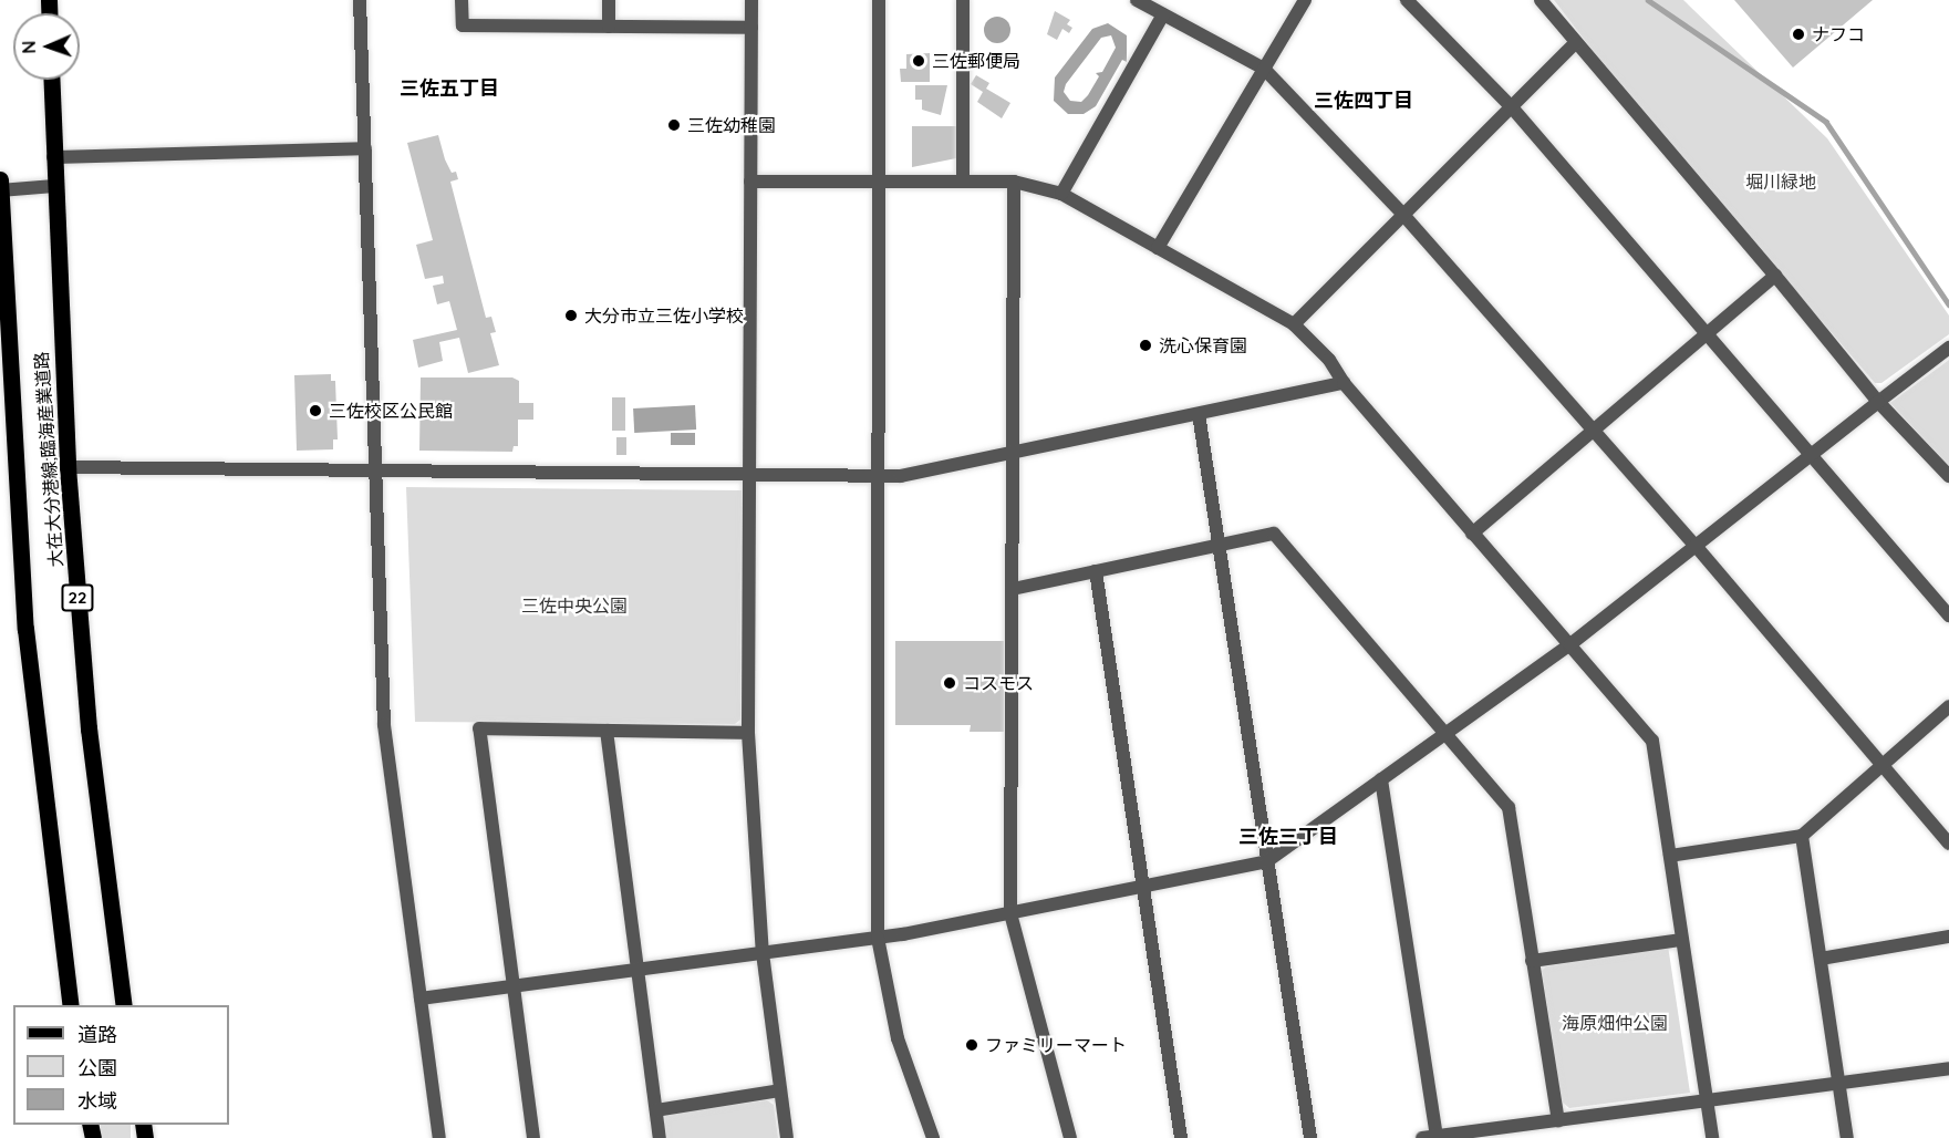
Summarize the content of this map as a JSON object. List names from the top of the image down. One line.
{"streets":{"main road":["大在大分港線;臨海産業道路","22"]},"districts":["三佐五丁目","三佐四丁目","三佐三丁目"],"parks":["堀川緑地","三佐中央公園","海原畑仲公園"],"places":["ナフコ","三佐郵便局","三佐幼稚園","大分市立三佐小学校","洗心保育園","三佐校区公民館","コスモス","ファミリーマート"],"legend":["道路","公園","水域"],"north":"left"}
